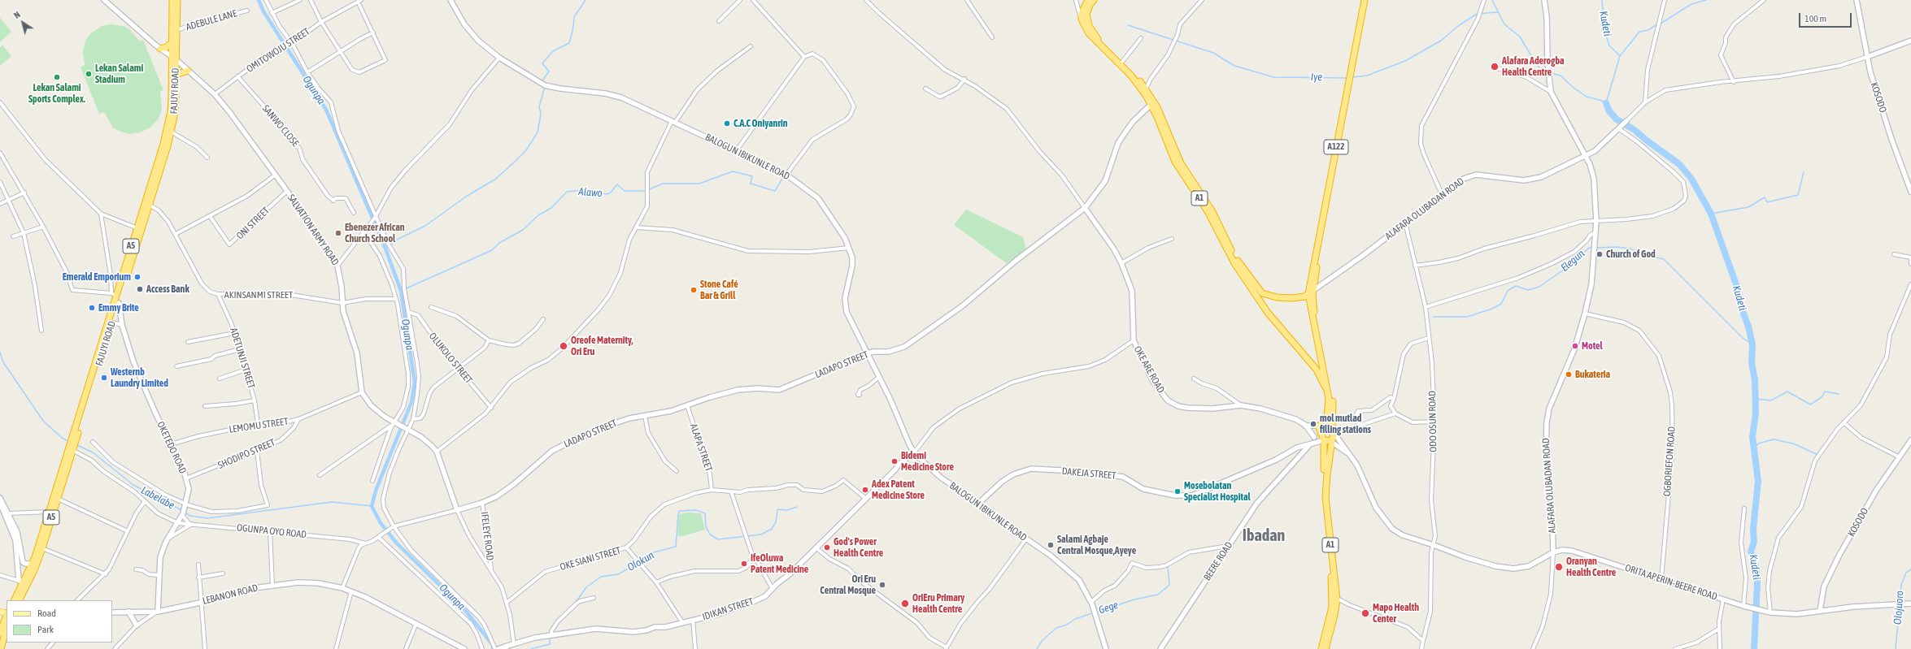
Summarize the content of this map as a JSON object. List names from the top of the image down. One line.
{"streets":{"highway":["FAJUYI ROAD","A122","A1","A5"],"main road":["KOSODO","BALOGUN IBIKUNLE ROAD","ALAFARA OLUBADAN ROAD","SALVATION ARMY ROAD","LADAPO STREET","OKE ARE ROAD","OKETEDO ROAD","DAKEJA STREET","BEERE ROAD","ORITA APERIN-BEERE ROAD","LEBANON ROAD","IDIKAN STREET"],"street":["ADEBULE LANE","OMITOWOJU STREET","SANWO CLOSE","ONI STREET","AKINSANMI STREET","ADETUNJI STREET","OLUKOLO STREET","ODO OSUN ROAD","LEMOMU STREET","ALAPA STREET","SHODIPO STREET","OGBORIEFON ROAD","OGUNPA OYO ROAD","IFELEYE ROAD","OKE SIANI STREET"]},"crossings":[["ADEBULE LANE","FAJUYI ROAD"],["OMITOWOJU STREET","SANWO CLOSE"],["OMITOWOJU STREET","SALVATION ARMY ROAD"],["FAJUYI ROAD","SALVATION ARMY ROAD"],["FAJUYI ROAD","A5"],["FAJUYI ROAD","AKINSANMI STREET"],["FAJUYI ROAD","OKETEDO ROAD"],["KOSODO","ORITA APERIN-BEERE ROAD"],["A122","A1"],["A122","ALAFARA OLUBADAN ROAD"],["BALOGUN IBIKUNLE ROAD","LADAPO STREET"],["BALOGUN IBIKUNLE ROAD","DAKEJA STREET"],["BALOGUN IBIKUNLE ROAD","IDIKAN STREET"],["A1","ALAFARA OLUBADAN ROAD"],["A1","LADAPO STREET"],["A1","ORITA APERIN-BEERE ROAD"],["ALAFARA OLUBADAN ROAD","ODO OSUN ROAD"],["ALAFARA OLUBADAN ROAD","OGBORIEFON ROAD"],["ALAFARA OLUBADAN ROAD","ORITA APERIN-BEERE ROAD"],["ONI STREET","SALVATION ARMY ROAD"],["SALVATION ARMY ROAD","AKINSANMI STREET"],["SALVATION ARMY ROAD","LEMOMU STREET"],["AKINSANMI STREET","ADETUNJI STREET"],["ADETUNJI STREET","LEMOMU STREET"],["LADAPO STREET","OKE ARE ROAD"],["LADAPO STREET","ALAPA STREET"],["LADAPO STREET","IFELEYE ROAD"],["ODO OSUN ROAD","ORITA APERIN-BEERE ROAD"],["LEMOMU STREET","OKETEDO ROAD"],["LEMOMU STREET","SHODIPO STREET"],["OKETEDO ROAD","SHODIPO STREET"],["OKETEDO ROAD","OGUNPA OYO ROAD"],["OKETEDO ROAD","LEBANON ROAD"],["ALAPA STREET","OKE SIANI STREET"],["OGBORIEFON ROAD","ORITA APERIN-BEERE ROAD"],["DAKEJA STREET","BEERE ROAD"],["OKE SIANI STREET","IDIKAN STREET"]],"districts":["Ibadan"],"water":["Kudeti","Iye","Ogunpa","Alawo","Elegun","Labelabe","Olokun","Gege","Olojuoro"],"places":["Alafara Aderogba Health Centre","Lekan Salami Stadium","Lekan Salami Sports Complex.","C.A.C Oniyanrin","Ebenezer African Church School","Church of God","Emerald Emporium","Access Bank","Stone Café Bar & Grill","Emmy Brite","Oreofe Maternity, Ori Eru","Motel","Bukateria","Westernb Laundry Limited","mol mutlad filling stations","Bidemi Medicine Store","Adex Patent Medicine Store","Mosebolatan Specialist Hospital","Salami Agbaje Central Mosque,Ayeye","God's Power Health Centre","IfeOluwa Patent Medicine","Oranyan Health Centre","Ori Eru Central Mosque","OriEru Primary Health Centre","Mapo Health Center"],"legend":["Road","Park"],"scale_bar":"100 m","north":"top left"}
